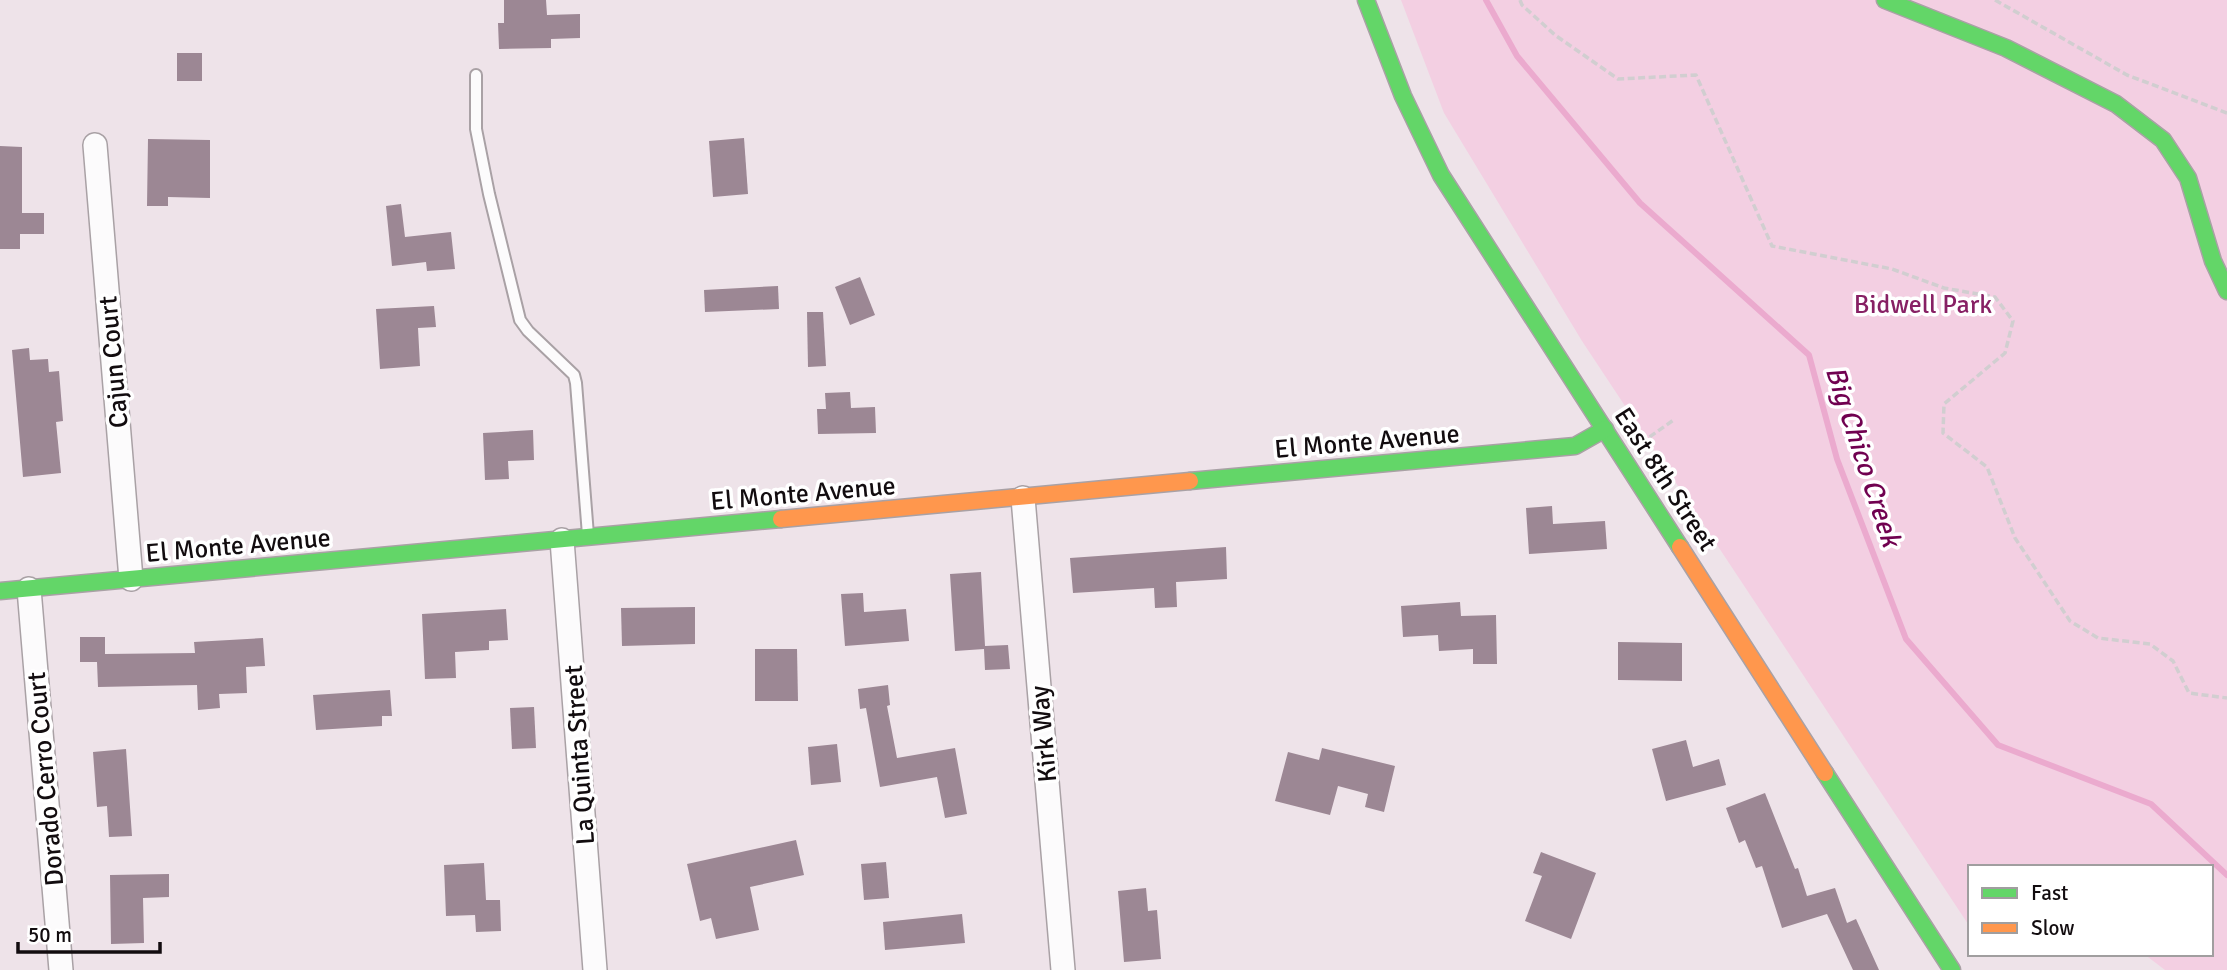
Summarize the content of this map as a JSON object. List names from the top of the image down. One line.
{"streets":{"street":["Cajun Court","El Monte Avenue","East 8th Street","Kirk Way","La Quinta Street","Dorado Cerro Court"]},"crossings":[["Cajun Court","El Monte Avenue"],["El Monte Avenue","East 8th Street"],["El Monte Avenue","Kirk Way"],["El Monte Avenue","La Quinta Street"],["El Monte Avenue","Dorado Cerro Court"]],"water":["Big Chico Creek"],"parks":["Bidwell Park"],"legend":["Fast","Slow"],"scale_bar":"50 m"}
